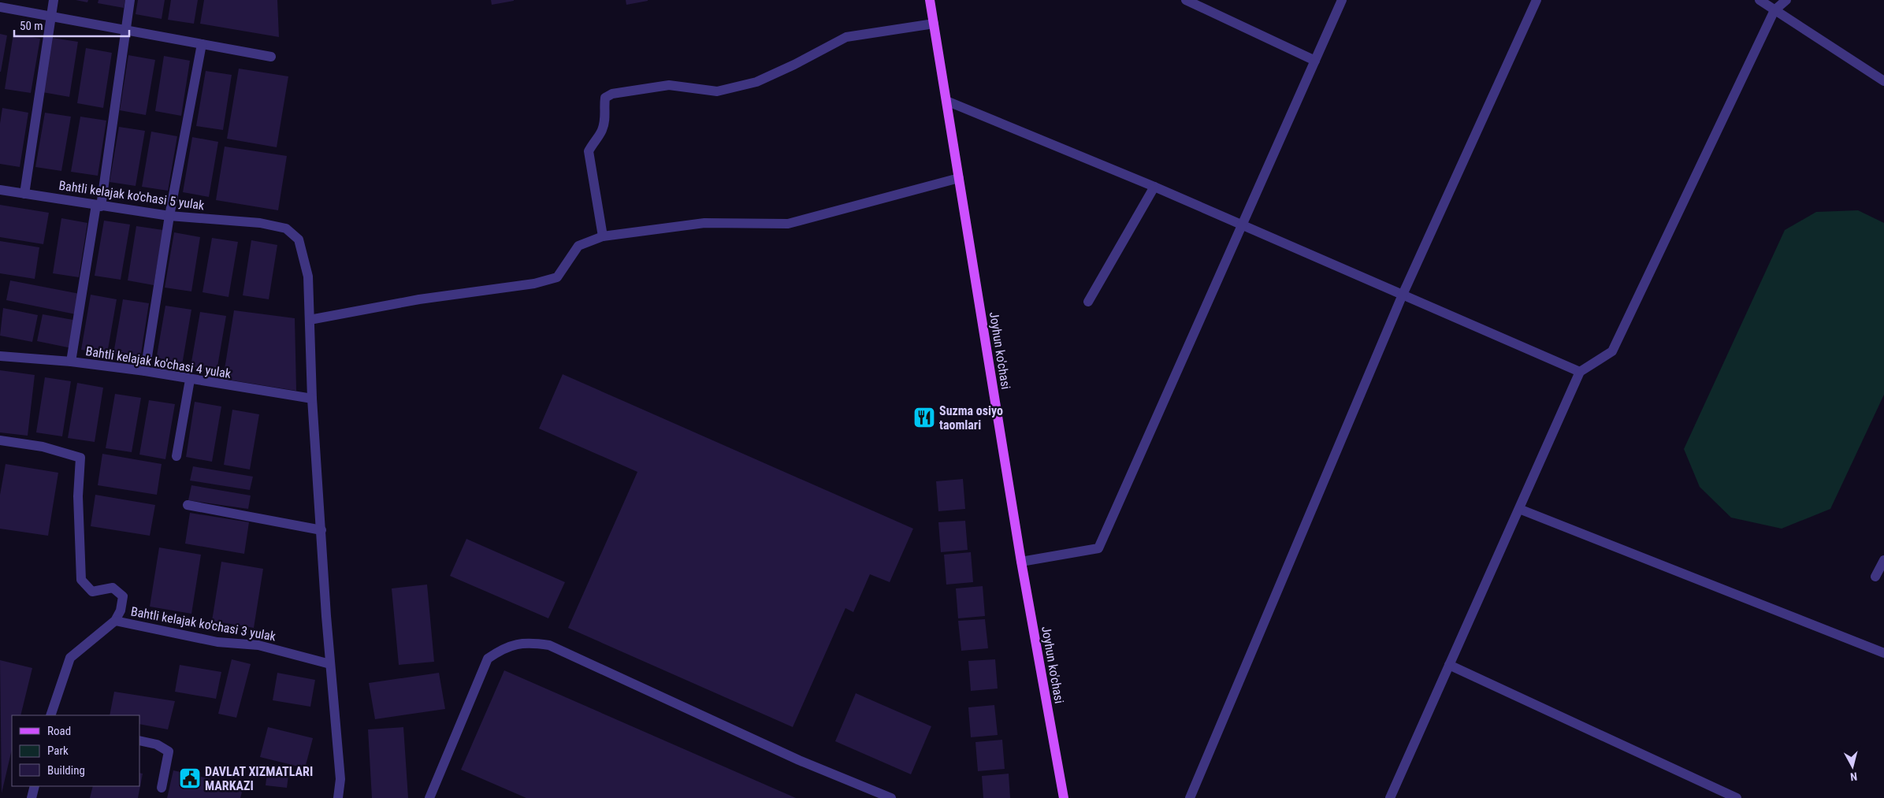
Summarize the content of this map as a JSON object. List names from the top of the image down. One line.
{"streets":{"main road":["Joyhun ko'chasi"],"street":["Bahtli kelajak ko'chasi 5 yulak","Bahtli kelajak ko'chasi 4 yulak","Bahtli kelajak ko'chasi 3 yulak"]},"crossings":[["Bahtli kelajak ko'chasi 5 yulak","Bahtli kelajak ko'chasi 4 yulak"],["Bahtli kelajak ko'chasi 5 yulak","Bahtli kelajak ko'chasi 3 yulak"]],"places":{"restaurant":["Suzma osiyo taomlari"],"public building":["DAVLAT XIZMATLARI MARKAZI"]},"legend":["Road","Park","Building"],"scale_bar":"50 m","north":"bottom"}
